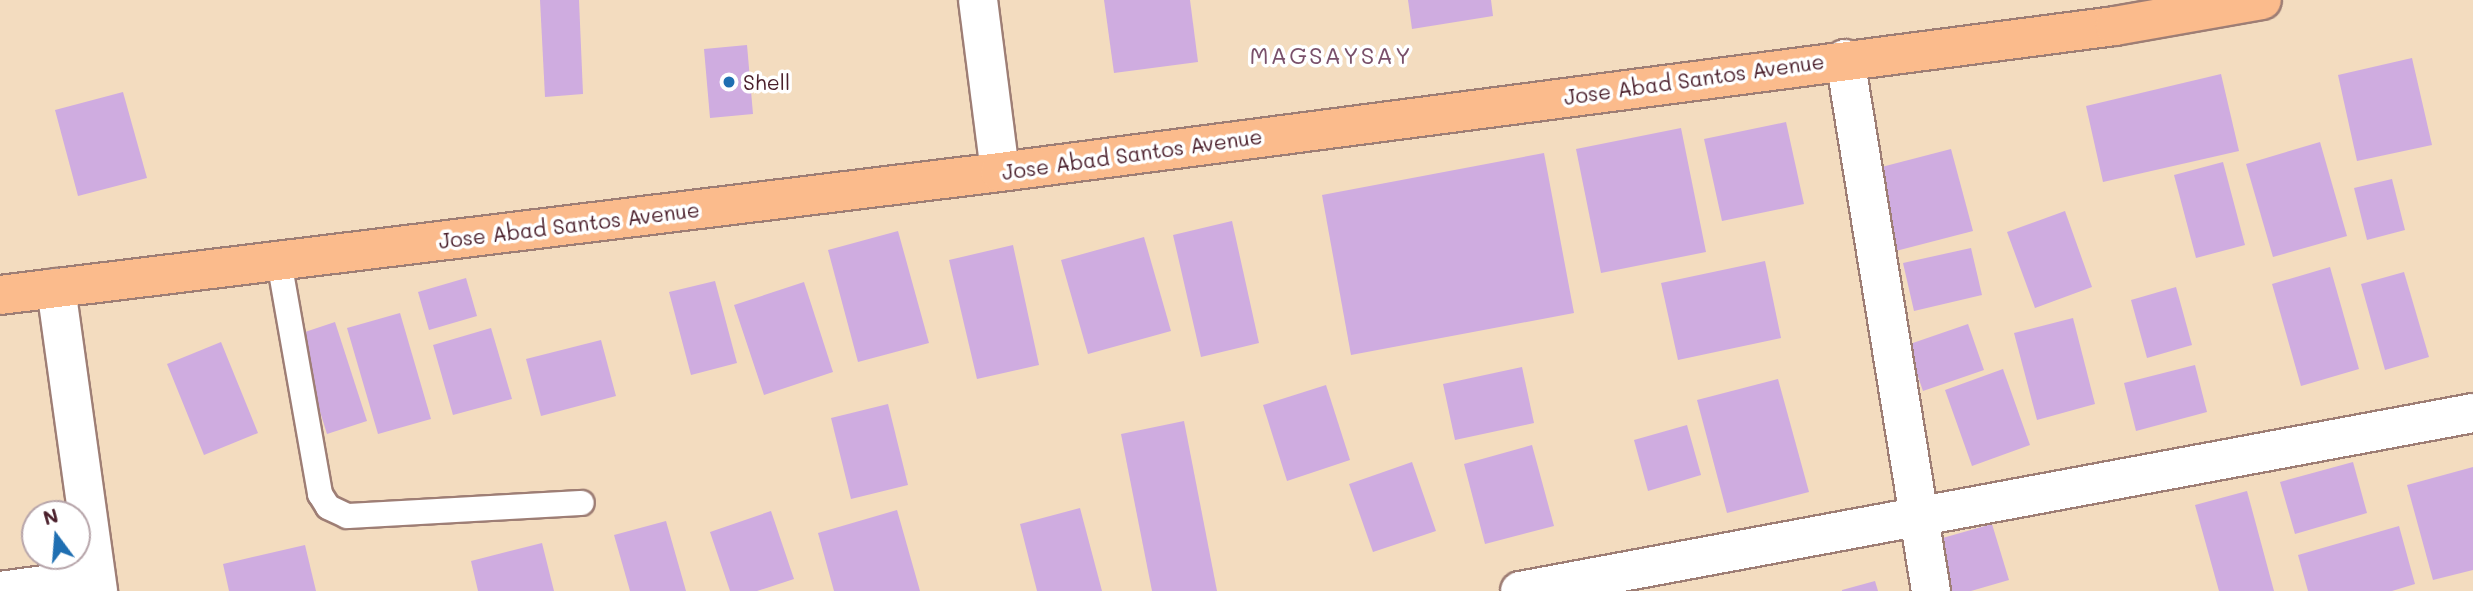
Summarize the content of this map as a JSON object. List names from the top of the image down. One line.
{"streets":{"highway":["Jose Abad Santos Avenue"]},"districts":["MAGSAYSAY"],"places":["Shell"],"north":"top"}
